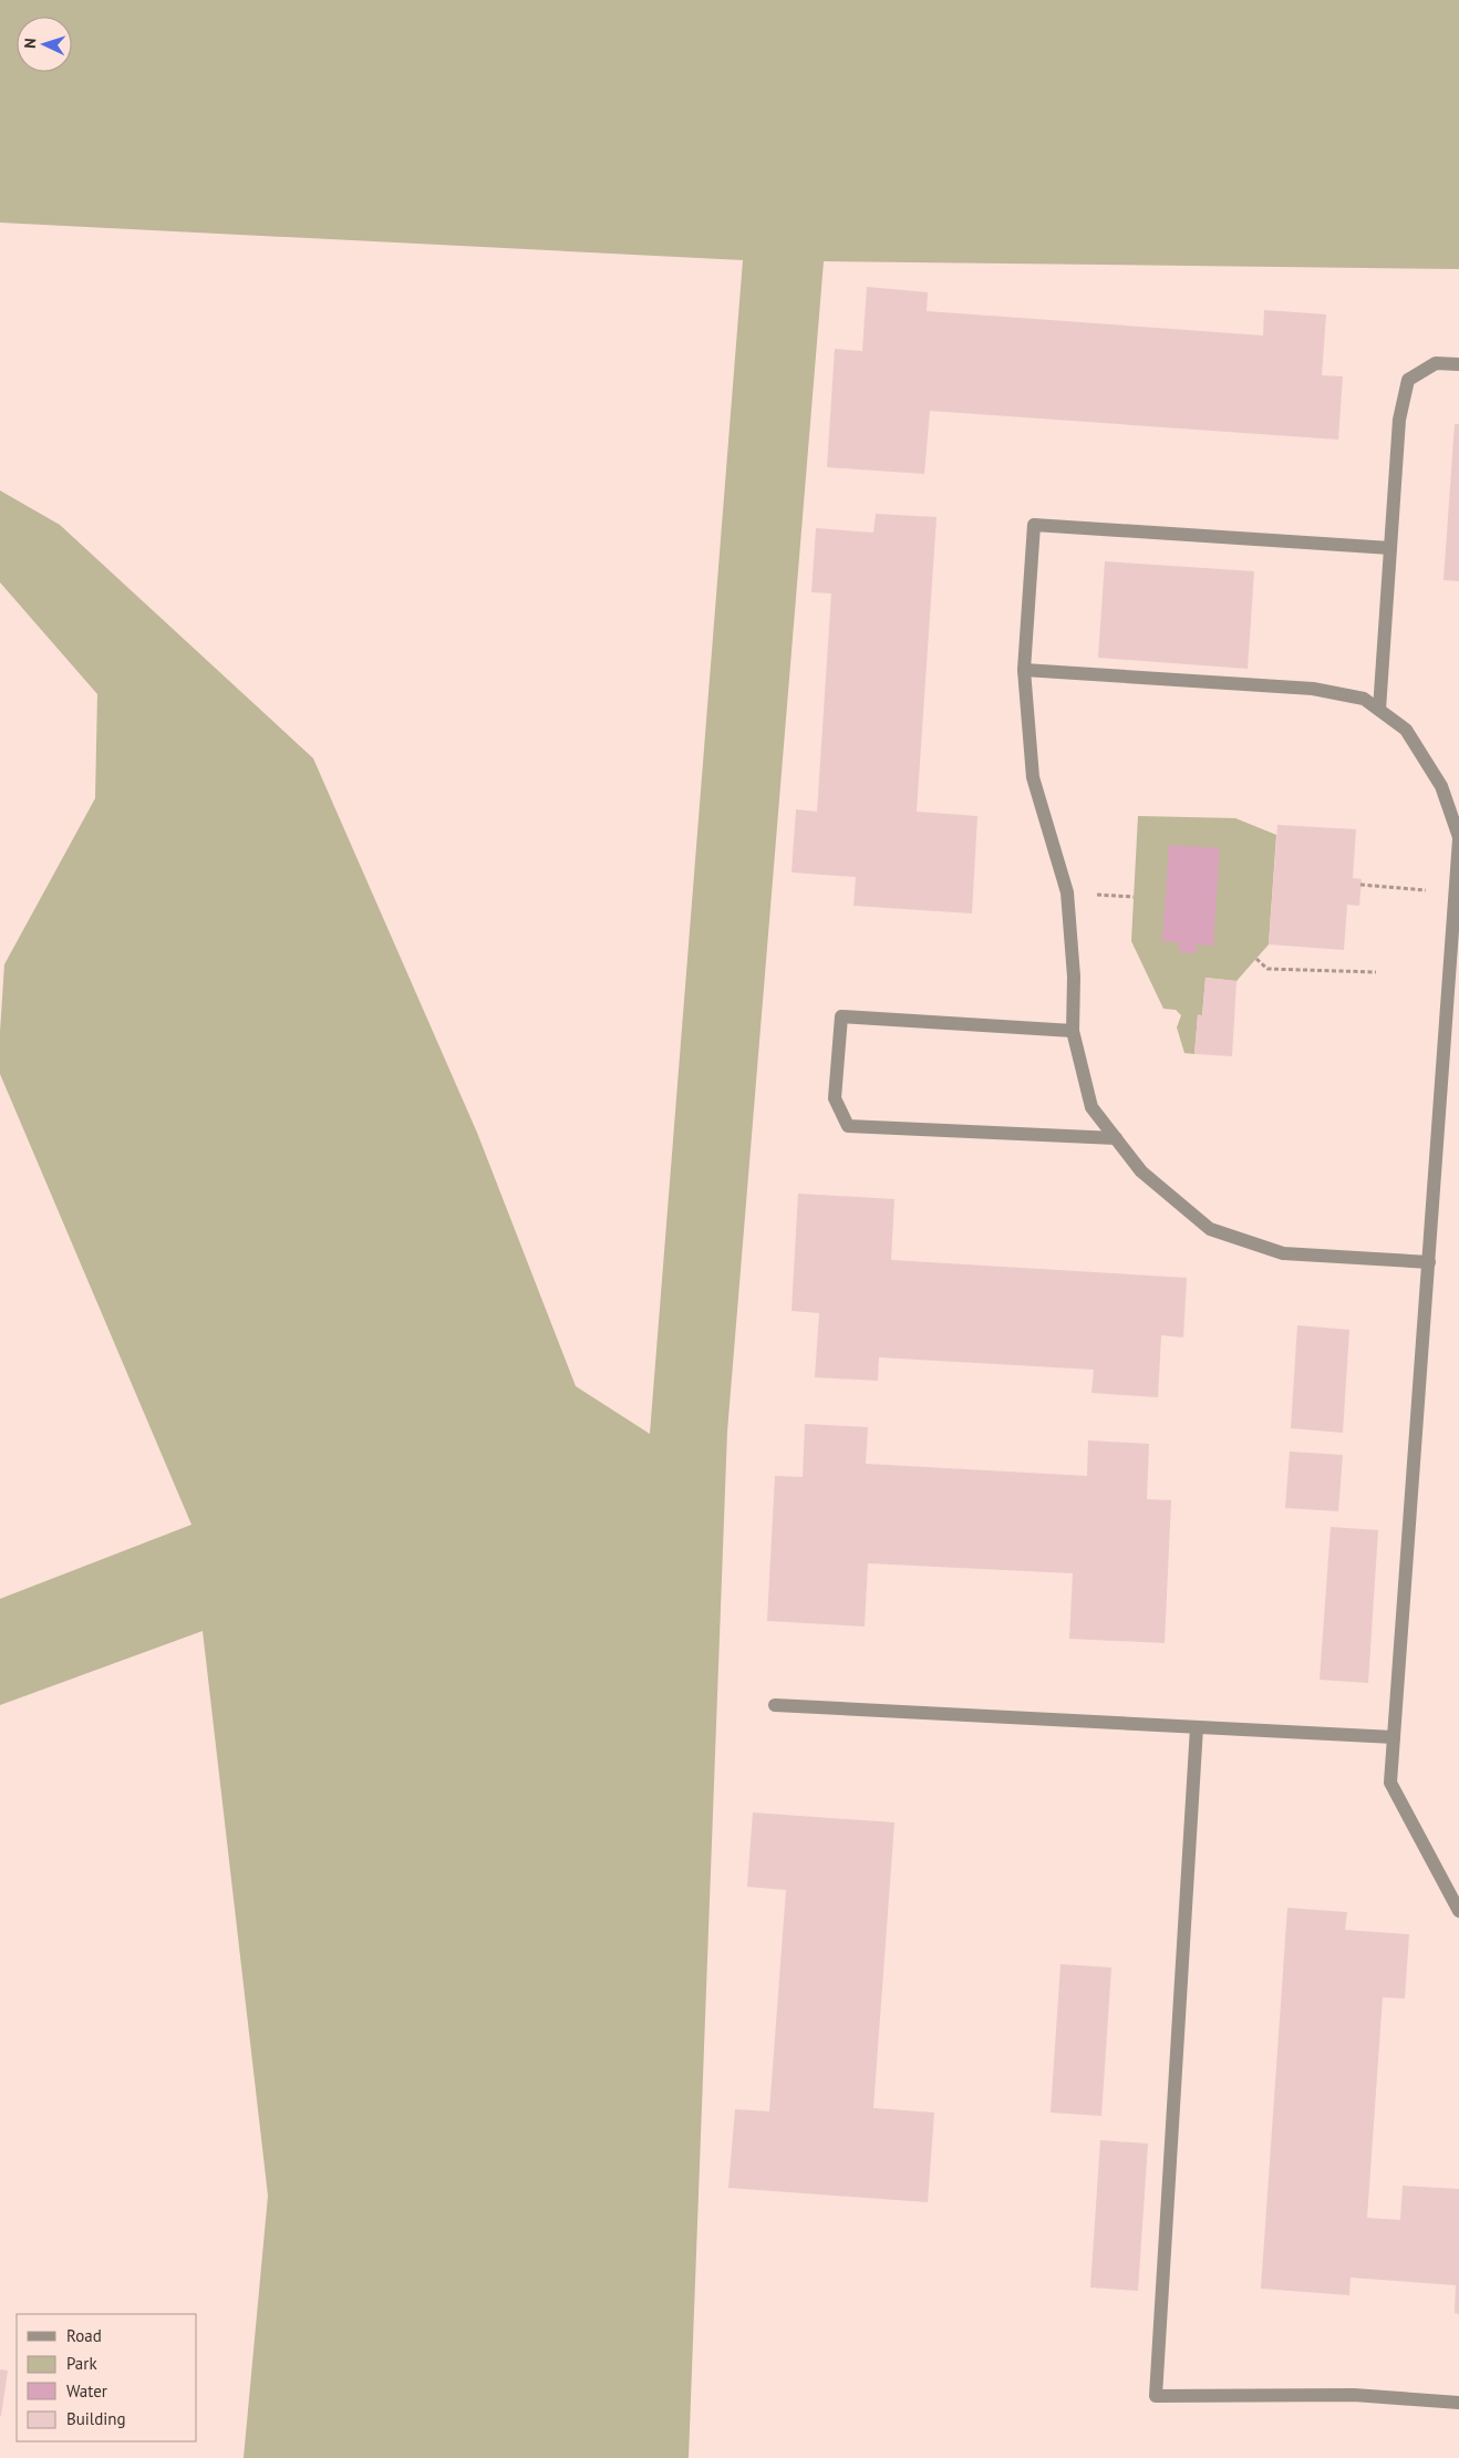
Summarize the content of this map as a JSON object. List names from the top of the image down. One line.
{"legend":["Road","Park","Water","Building"],"north":"left"}
